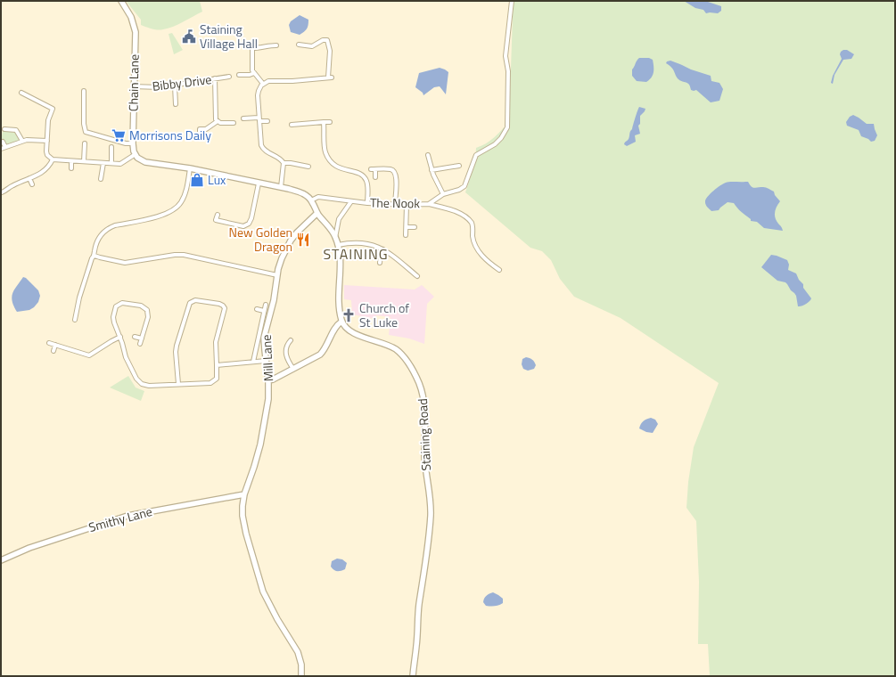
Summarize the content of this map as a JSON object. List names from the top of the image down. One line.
{"streets":{"street":["Chain Lane","Bibby Drive","The Nook","Mill Lane","Staining Road","Smithy Lane"]},"crossings":[["Chain Lane","Bibby Drive"],["Mill Lane","Smithy Lane"]],"districts":["STAINING"],"places":{"public building":["Staining Village Hall"],"supermarket":["Morrisons Daily"],"shop":["Lux"],"restaurant":["New Golden Dragon"],"church":["Church of St Luke"]}}
